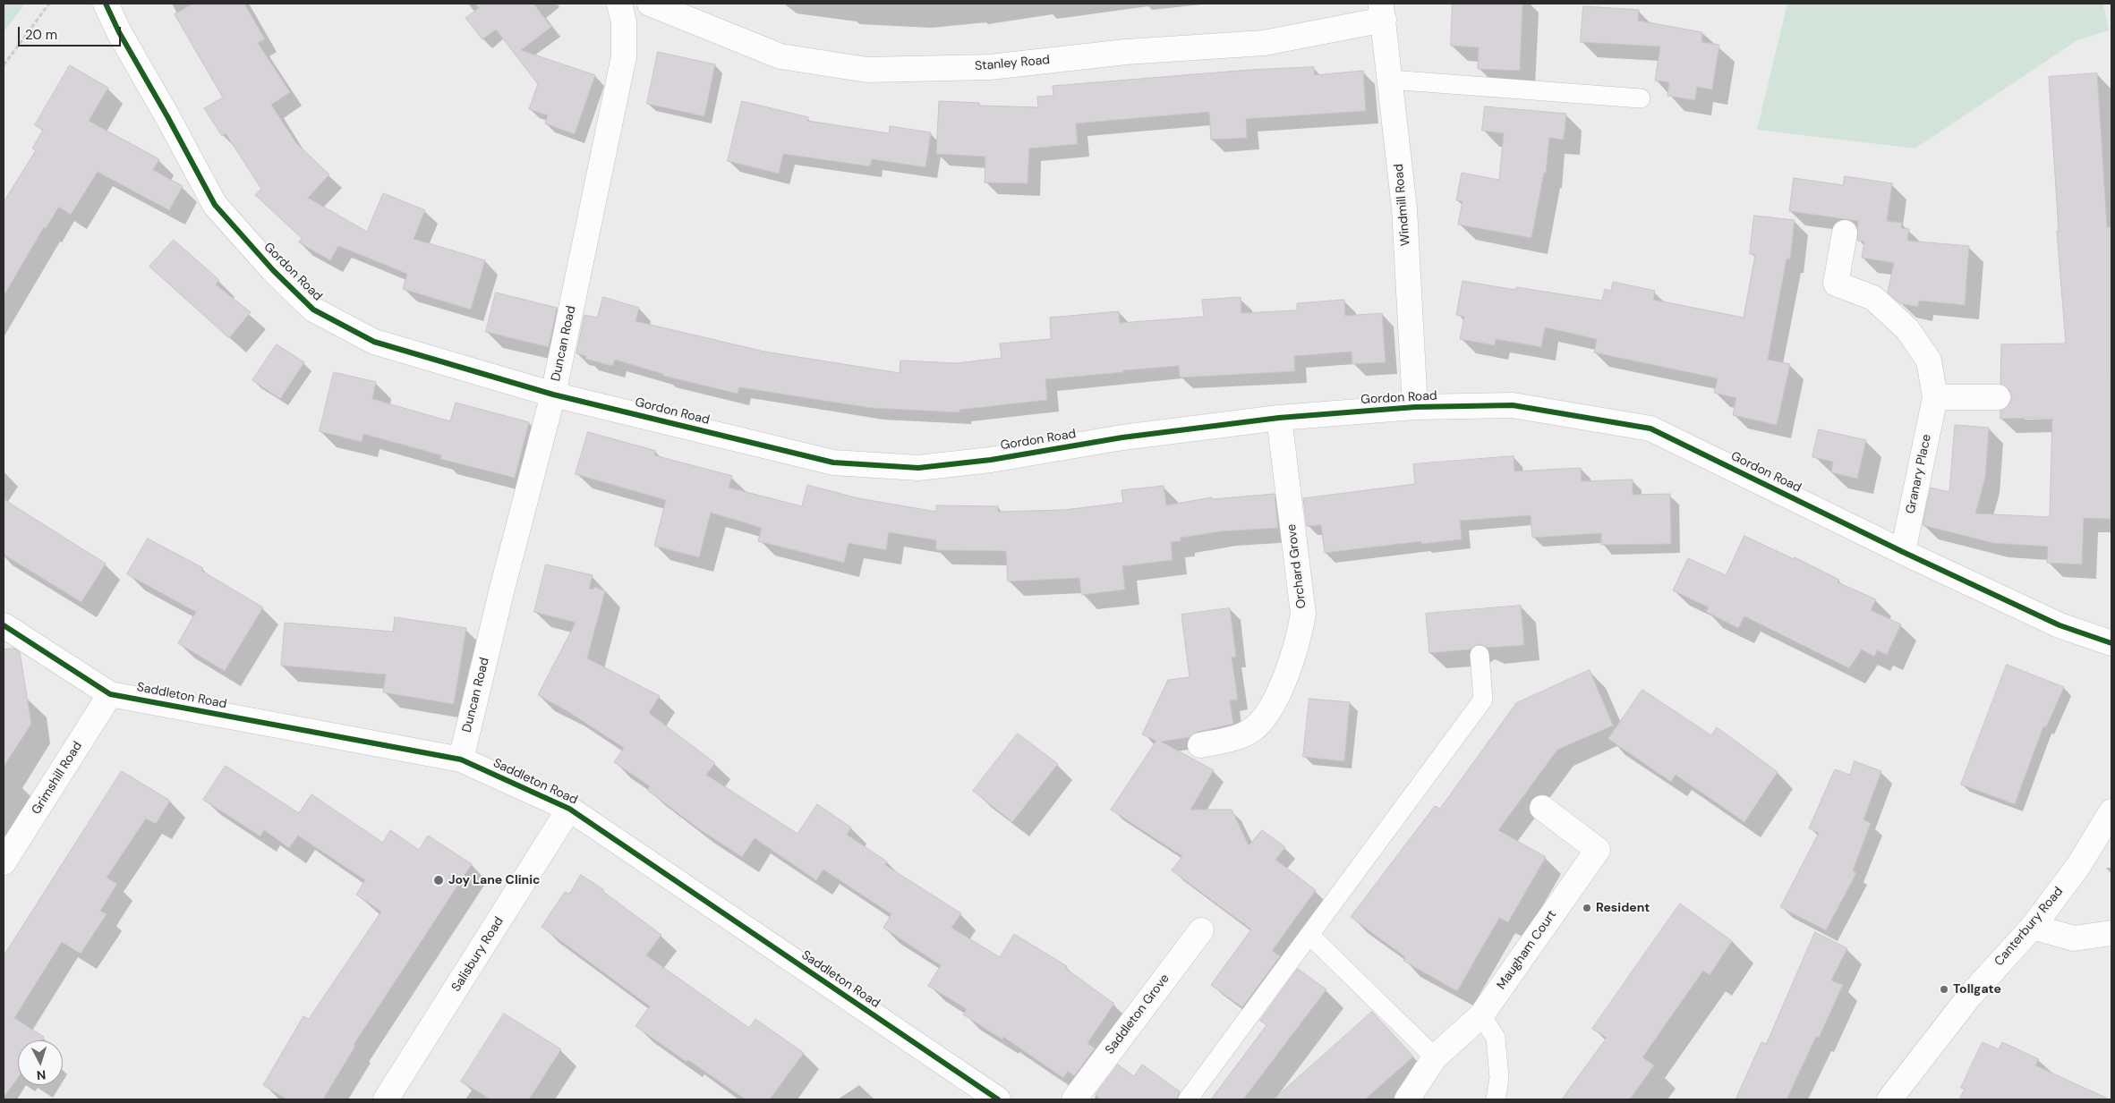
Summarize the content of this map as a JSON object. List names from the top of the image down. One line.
{"streets":{"street":["Stanley Road","Windmill Road","Gordon Road","Duncan Road","Granary Place","Orchard Grove","Saddleton Road","Grimshill Road","Canterbury Road","Maugham Court","Salisbury Road","Saddleton Grove"]},"crossings":[["Stanley Road","Windmill Road"],["Windmill Road","Gordon Road"],["Gordon Road","Duncan Road"],["Gordon Road","Granary Place"],["Gordon Road","Orchard Grove"],["Duncan Road","Saddleton Road"],["Saddleton Road","Grimshill Road"],["Saddleton Road","Salisbury Road"]],"places":["Joy Lane Clinic","Resident","Tollgate"],"scale_bar":"20 m","north":"bottom"}
